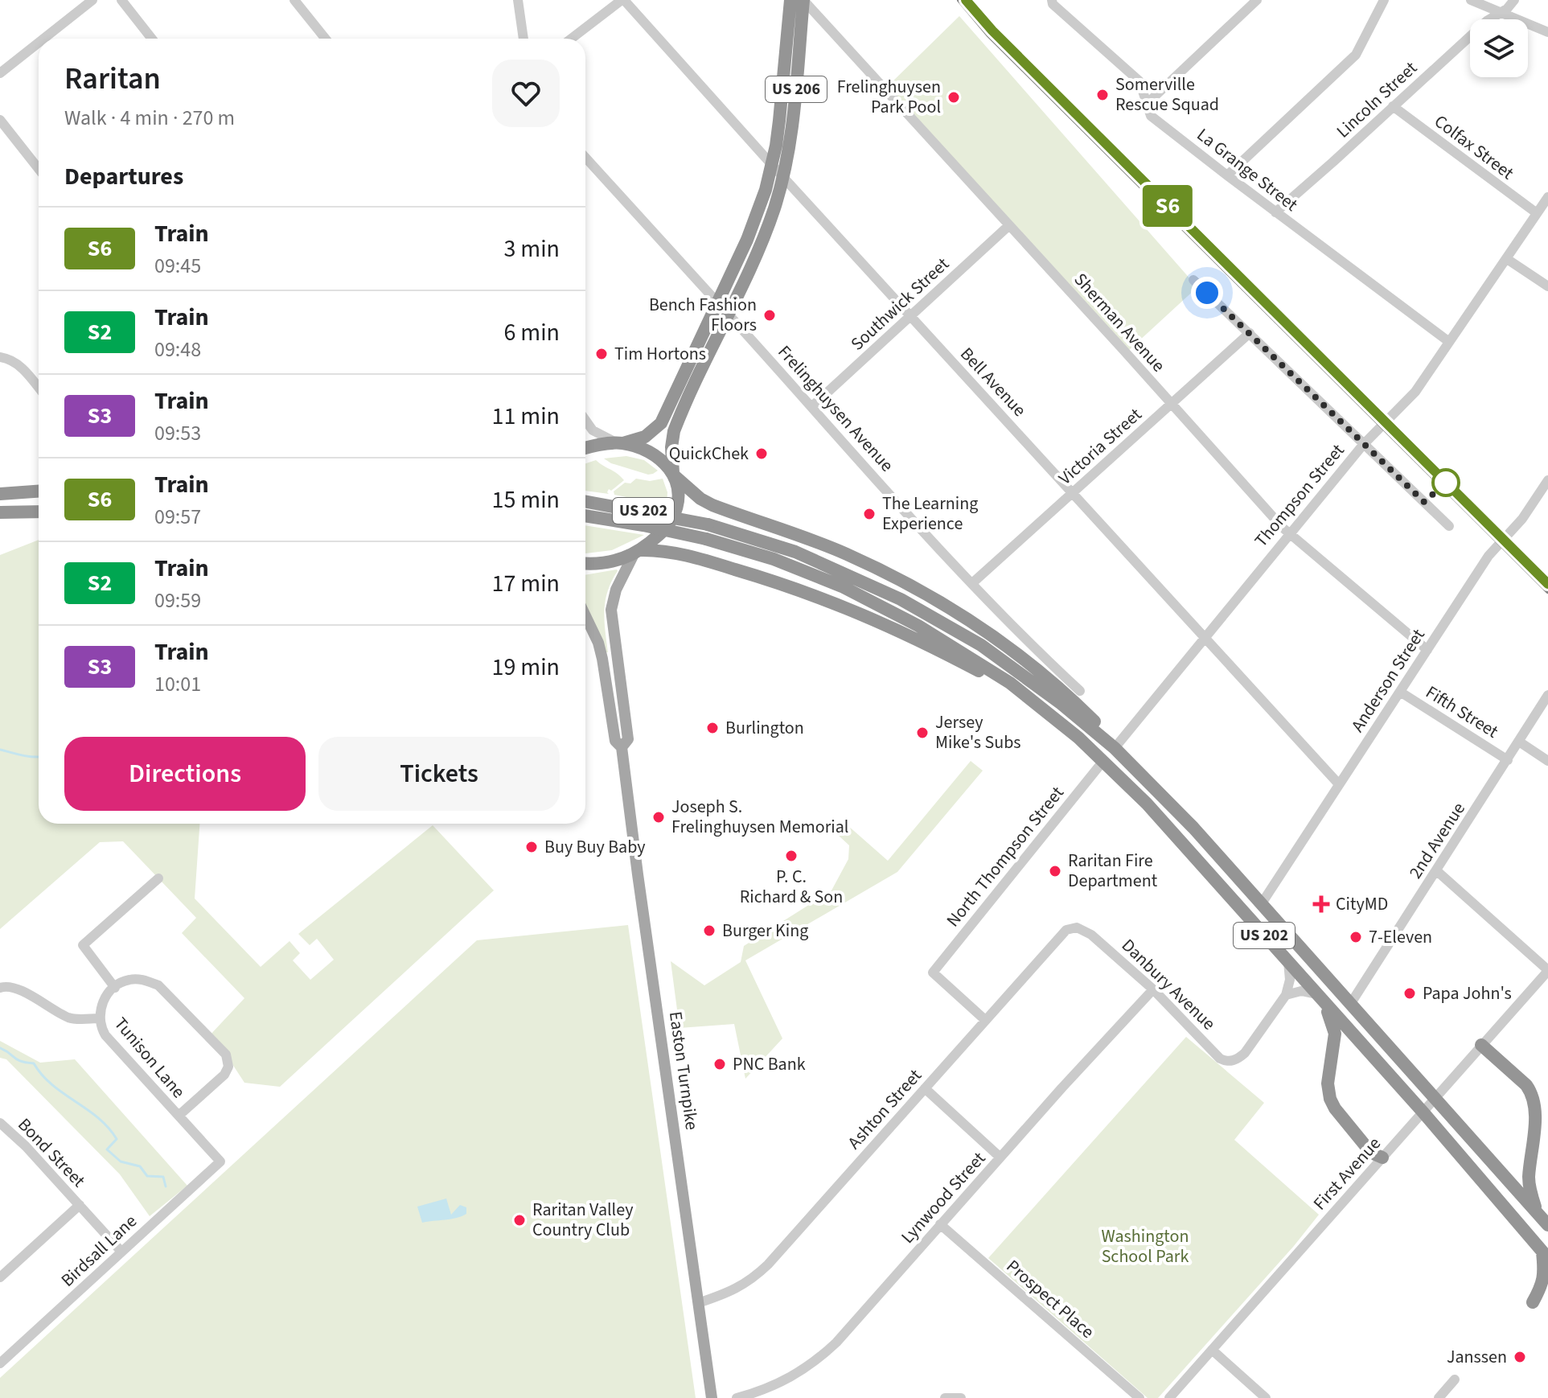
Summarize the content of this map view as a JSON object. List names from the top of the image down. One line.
{"streets":{"highway":["US 206","US 202"],"main road":["Easton Turnpike"],"street":["Lincoln Street","Colfax Street","La Grange Street","Southwick Street","Sherman Avenue","Bell Avenue","Frelinghuysen Avenue","Victoria Street","Thompson Street","Anderson Street","Fifth Street","2nd Avenue","North Thompson Street","Danbury Avenue","Tunison Lane","Ashton Street","Bond Street","First Avenue","Lynwood Street","Birdsall Lane","Prospect Place"]},"crossings":[["US 206","Sherman Avenue"],["US 206","Bell Avenue"],["US 206","Frelinghuysen Avenue"],["US 206","Easton Turnpike"],["Lincoln Street","Colfax Street"],["Lincoln Street","La Grange Street"],["Colfax Street","Thompson Street"],["La Grange Street","Thompson Street"],["Southwick Street","Sherman Avenue"],["Southwick Street","Bell Avenue"],["Southwick Street","Frelinghuysen Avenue"],["Sherman Avenue","Victoria Street"],["Sherman Avenue","Thompson Street"],["Sherman Avenue","Anderson Street"],["Bell Avenue","Victoria Street"],["Bell Avenue","Thompson Street"],["Bell Avenue","Anderson Street"],["Frelinghuysen Avenue","Victoria Street"],["Thompson Street","US 202"],["US 202","Anderson Street"],["US 202","2nd Avenue"],["US 202","North Thompson Street"],["US 202","First Avenue"],["Anderson Street","Fifth Street"],["Fifth Street","2nd Avenue"],["North Thompson Street","Ashton Street"],["Danbury Avenue","Ashton Street"],["Danbury Avenue","Lynwood Street"],["Tunison Lane","Birdsall Lane"],["Easton Turnpike","Ashton Street"],["Bond Street","Birdsall Lane"],["Lynwood Street","Prospect Place"]],"parks":["Washington School Park"],"places":{"other":["Somerville Rescue Squad","Frelinghuysen Park Pool","Bench Fashion Floors","Tim Hortons","QuickChek","The Learning Experience","Burlington","Jersey Mike's Subs","Joseph S. Frelinghuysen Memorial","Buy Buy Baby","P. C. Richard & Son","Raritan Fire Department","Burger King","7-Eleven","Papa John's","PNC Bank","Raritan Valley Country Club","Janssen"],"health":["CityMD"]},"page":{"on_map":"S6","heading":[["Raritan","Walk · 4 min · 270 m"],"Departures"],"list":[{"mark":"S6","name":"Train","note":"09:45","value":"3 min"},{"mark":"S2","name":"Train","note":"09:48","value":"6 min"},{"mark":"S3","name":"Train","note":"09:53","value":"11 min"},{"mark":"S6","name":"Train","note":"09:57","value":"15 min"},{"mark":"S2","name":"Train","note":"09:59","value":"17 min"},{"mark":"S3","name":"Train","note":"10:01","value":"19 min"}],"buttons":["Directions","Tickets"]}}
